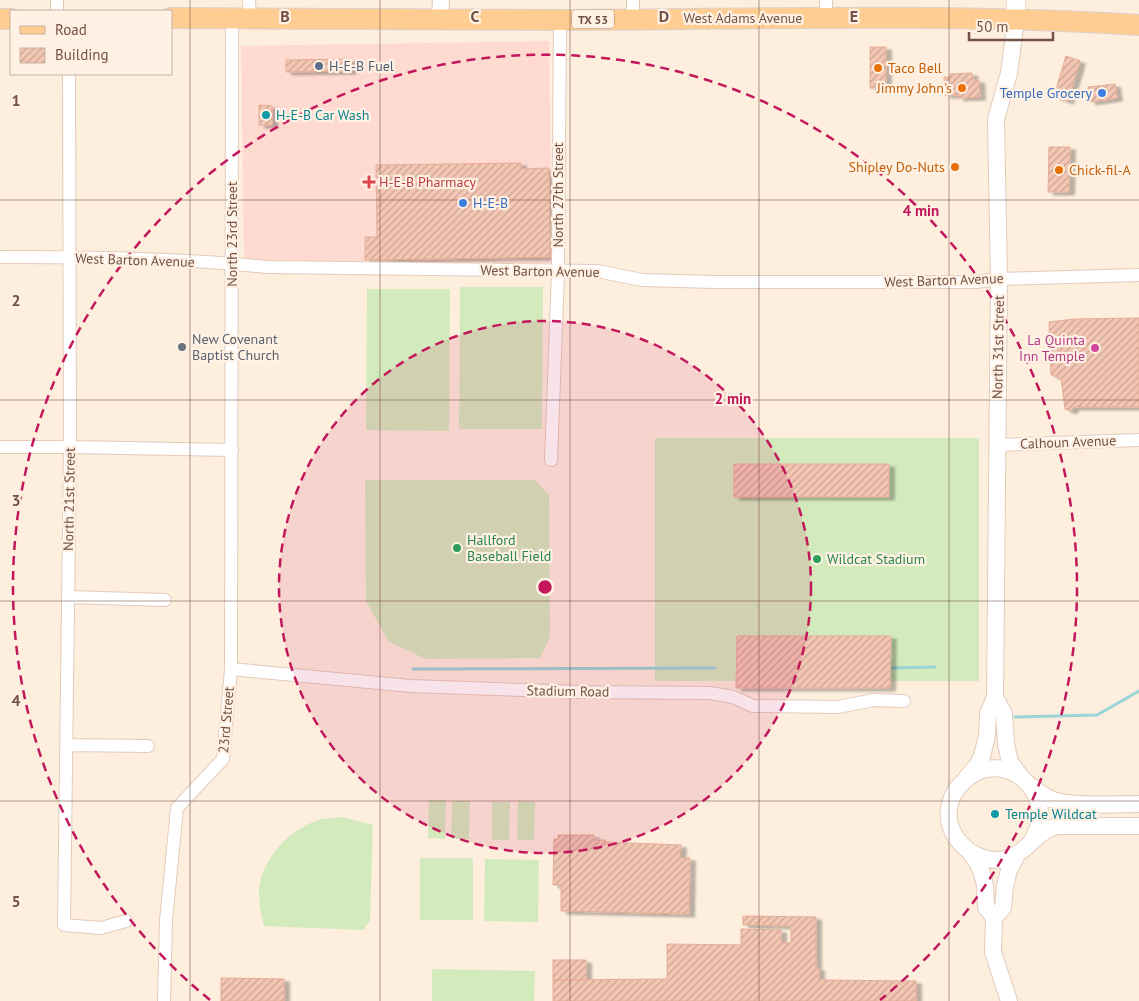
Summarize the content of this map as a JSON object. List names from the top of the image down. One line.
{"streets":{"main road":["West Adams Avenue","TX 53","North 31st Street"],"street":["North 27th Street","North 23rd Street","West Barton Avenue","Calhoun Avenue","North 21st Street","Stadium Road","23rd Street"]},"crossings":[["West Adams Avenue","TX 53"],["West Adams Avenue","North 27th Street"],["West Adams Avenue","North 23rd Street"],["West Adams Avenue","North 31st Street"],["TX 53","North 31st Street"],["North 27th Street","West Barton Avenue"],["North 23rd Street","West Barton Avenue"],["North 23rd Street","23rd Street"],["West Barton Avenue","North 31st Street"],["West Barton Avenue","North 21st Street"],["North 31st Street","Calhoun Avenue"],["Stadium Road","23rd Street"]],"places":{"other":["H-E-B Fuel","Taco Bell","Jimmy John's","Temple Grocery","H-E-B Car Wash","Shipley Do-Nuts","Chick-fil-A","H-E-B","New Covenant Baptist Church","La Quinta Inn Temple","Hallford Baseball Field","Wildcat Stadium","Temple Wildcat"],"health":["H-E-B Pharmacy"]},"legend":["Road","Building"],"scale_bar":"50 m","grid":{"columns":["B","C","D","E"],"rows":["1","2","3","4","5"]},"rings":["4 min","2 min"]}
